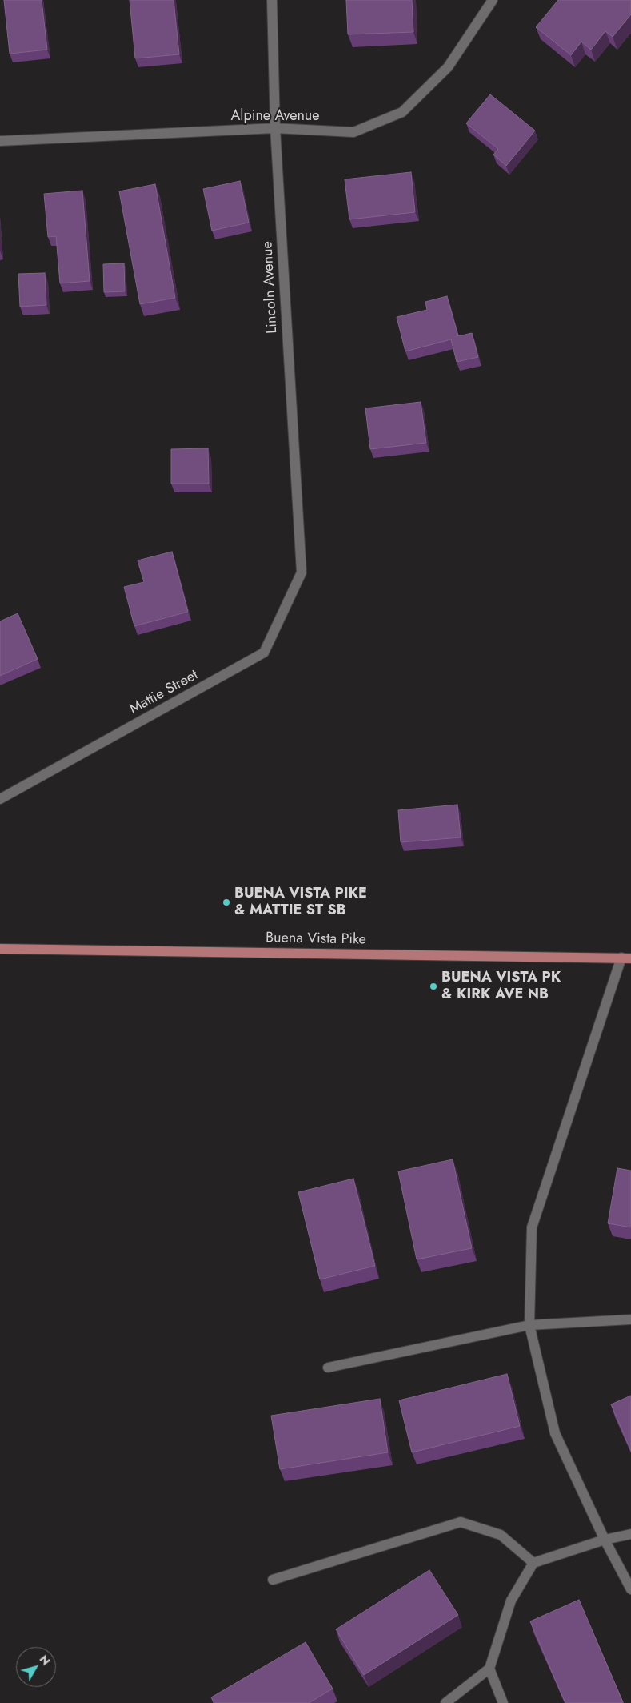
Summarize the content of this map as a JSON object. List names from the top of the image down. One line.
{"streets":{"main road":["Buena Vista Pike"],"street":["Alpine Avenue","Lincoln Avenue","Mattie Street"]},"crossings":[["Alpine Avenue","Lincoln Avenue"],["Lincoln Avenue","Mattie Street"]],"places":["BUENA VISTA PIKE & MATTIE ST SB","BUENA VISTA PK & KIRK AVE NB"],"north":"top right"}
